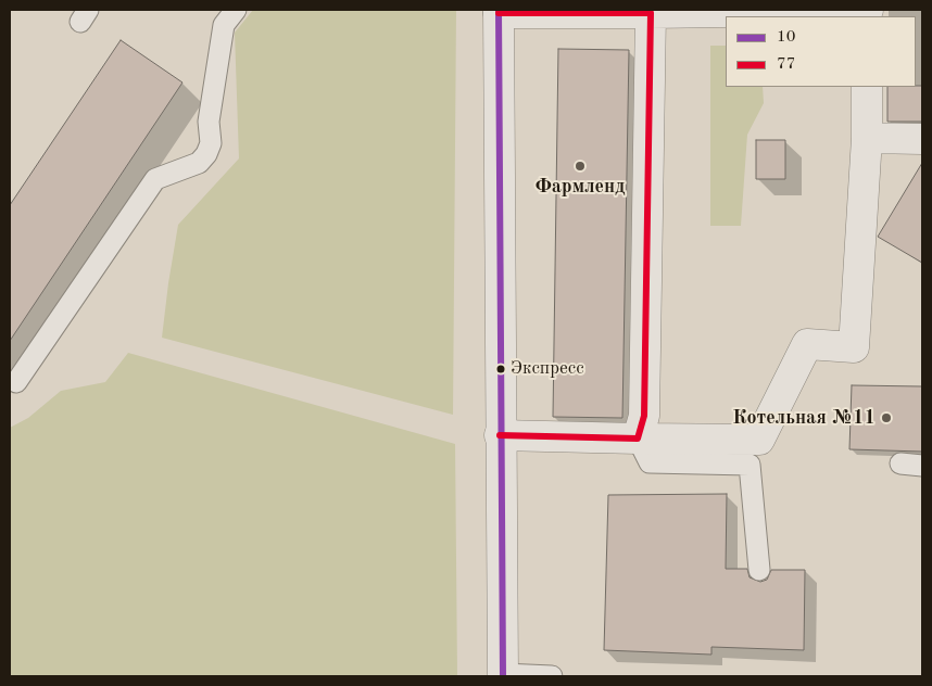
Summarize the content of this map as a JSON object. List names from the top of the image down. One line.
{"places":["Фармленд","Экспресс","Котельная №11"],"lines":["transit line 10","transit line 77"],"legend":["10","77"]}
